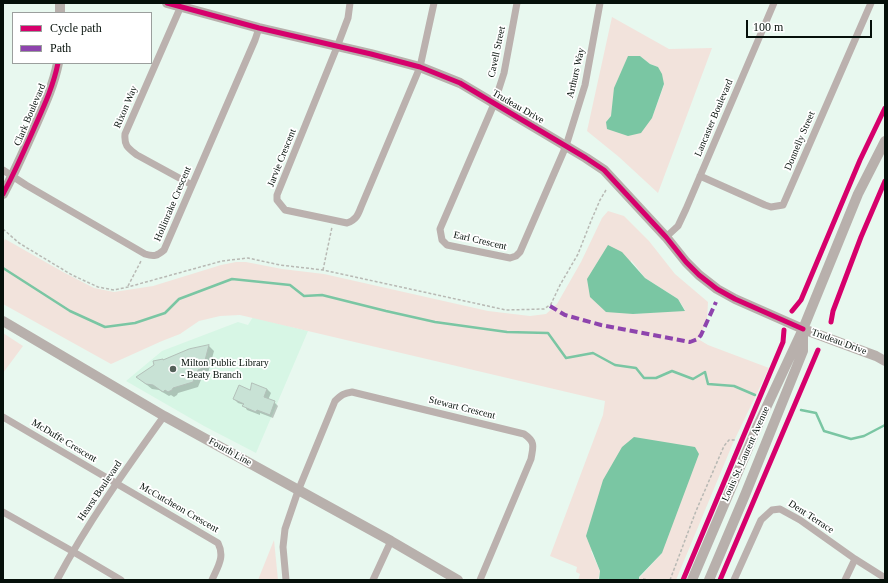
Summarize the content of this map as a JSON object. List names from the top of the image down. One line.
{"streets":{"main road":["Trudeau Drive","Clark Boulevard","Fourth Line","Louis St. Laurent Avenue"],"street":["Cavell Street","Arthurs Way","Rixon Way","Lancaster Boulevard","Donnelly Street","Jarvie Crescent","Hollinrake Crescent","Earl Crescent","Stewart Crescent","McDuffe Crescent","Hearst Boulevard","McCutcheon Crescent","Dent Terrace"]},"crossings":[["Cavell Street","Trudeau Drive"],["Cavell Street","Earl Crescent"],["Arthurs Way","Trudeau Drive"],["Arthurs Way","Earl Crescent"],["Rixon Way","Trudeau Drive"],["Rixon Way","Hollinrake Crescent"],["Trudeau Drive","Lancaster Boulevard"],["Trudeau Drive","Jarvie Crescent"],["Trudeau Drive","Hollinrake Crescent"],["Trudeau Drive","Earl Crescent"],["Trudeau Drive","Louis St. Laurent Avenue"],["Lancaster Boulevard","Donnelly Street"],["Stewart Crescent","Fourth Line"],["McDuffe Crescent","Hearst Boulevard"],["McDuffe Crescent","McCutcheon Crescent"],["Fourth Line","Hearst Boulevard"],["Hearst Boulevard","McCutcheon Crescent"]],"places":["Milton Public Library - Beaty Branch"],"legend":["Cycle path","Path"],"scale_bar":"100 m"}
